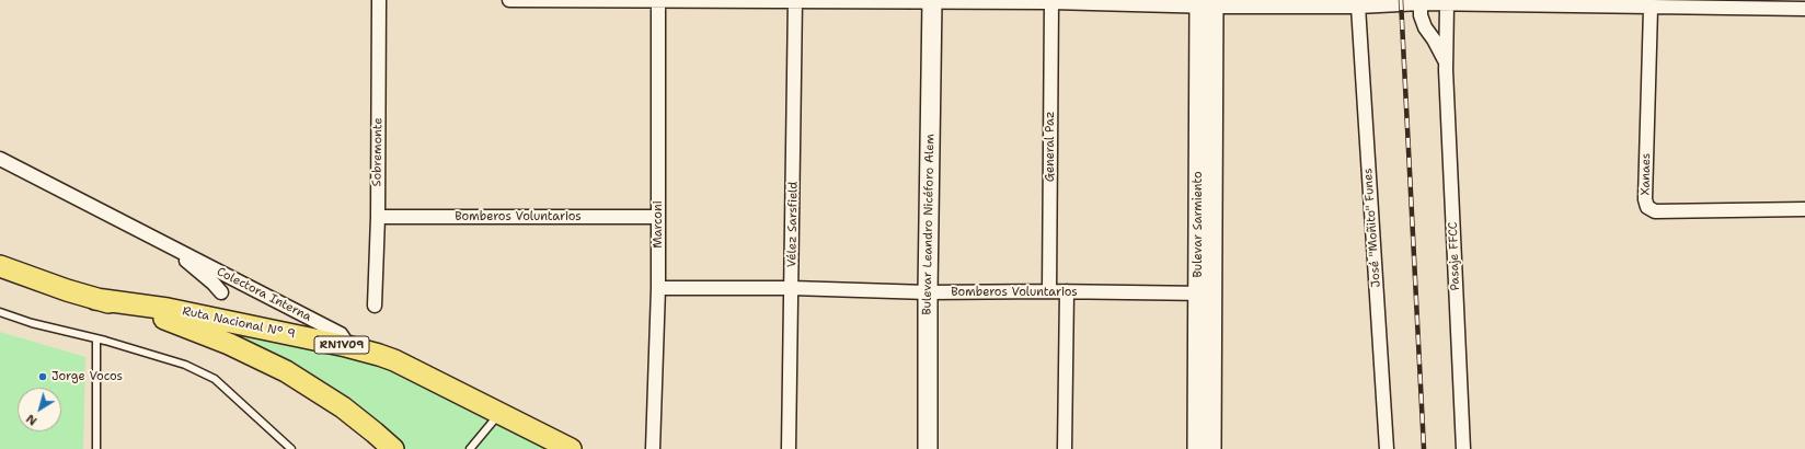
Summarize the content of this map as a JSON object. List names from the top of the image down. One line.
{"streets":{"main road":["Bulevar Leandro Nicéforo Alem","Bulevar Sarmiento","Ruta Nacional Nº 9","RN1V09"],"street":["General Paz","Sobremonte","Xanaes","Bomberos Voluntarios","Marconi","Vélez Sarsfield","José \"Moñito\" Funes","Pasaje FFCC","Colectora Interna"]},"crossings":[["General Paz","Bomberos Voluntarios"],["Sobremonte","Bomberos Voluntarios"],["Bomberos Voluntarios","Marconi"],["Bomberos Voluntarios","Vélez Sarsfield"],["Bomberos Voluntarios","Bulevar Leandro Nicéforo Alem"],["Bomberos Voluntarios","Bulevar Sarmiento"],["Colectora Interna","Ruta Nacional Nº 9"]],"places":["Jorge Vocos"],"north":"bottom left"}
